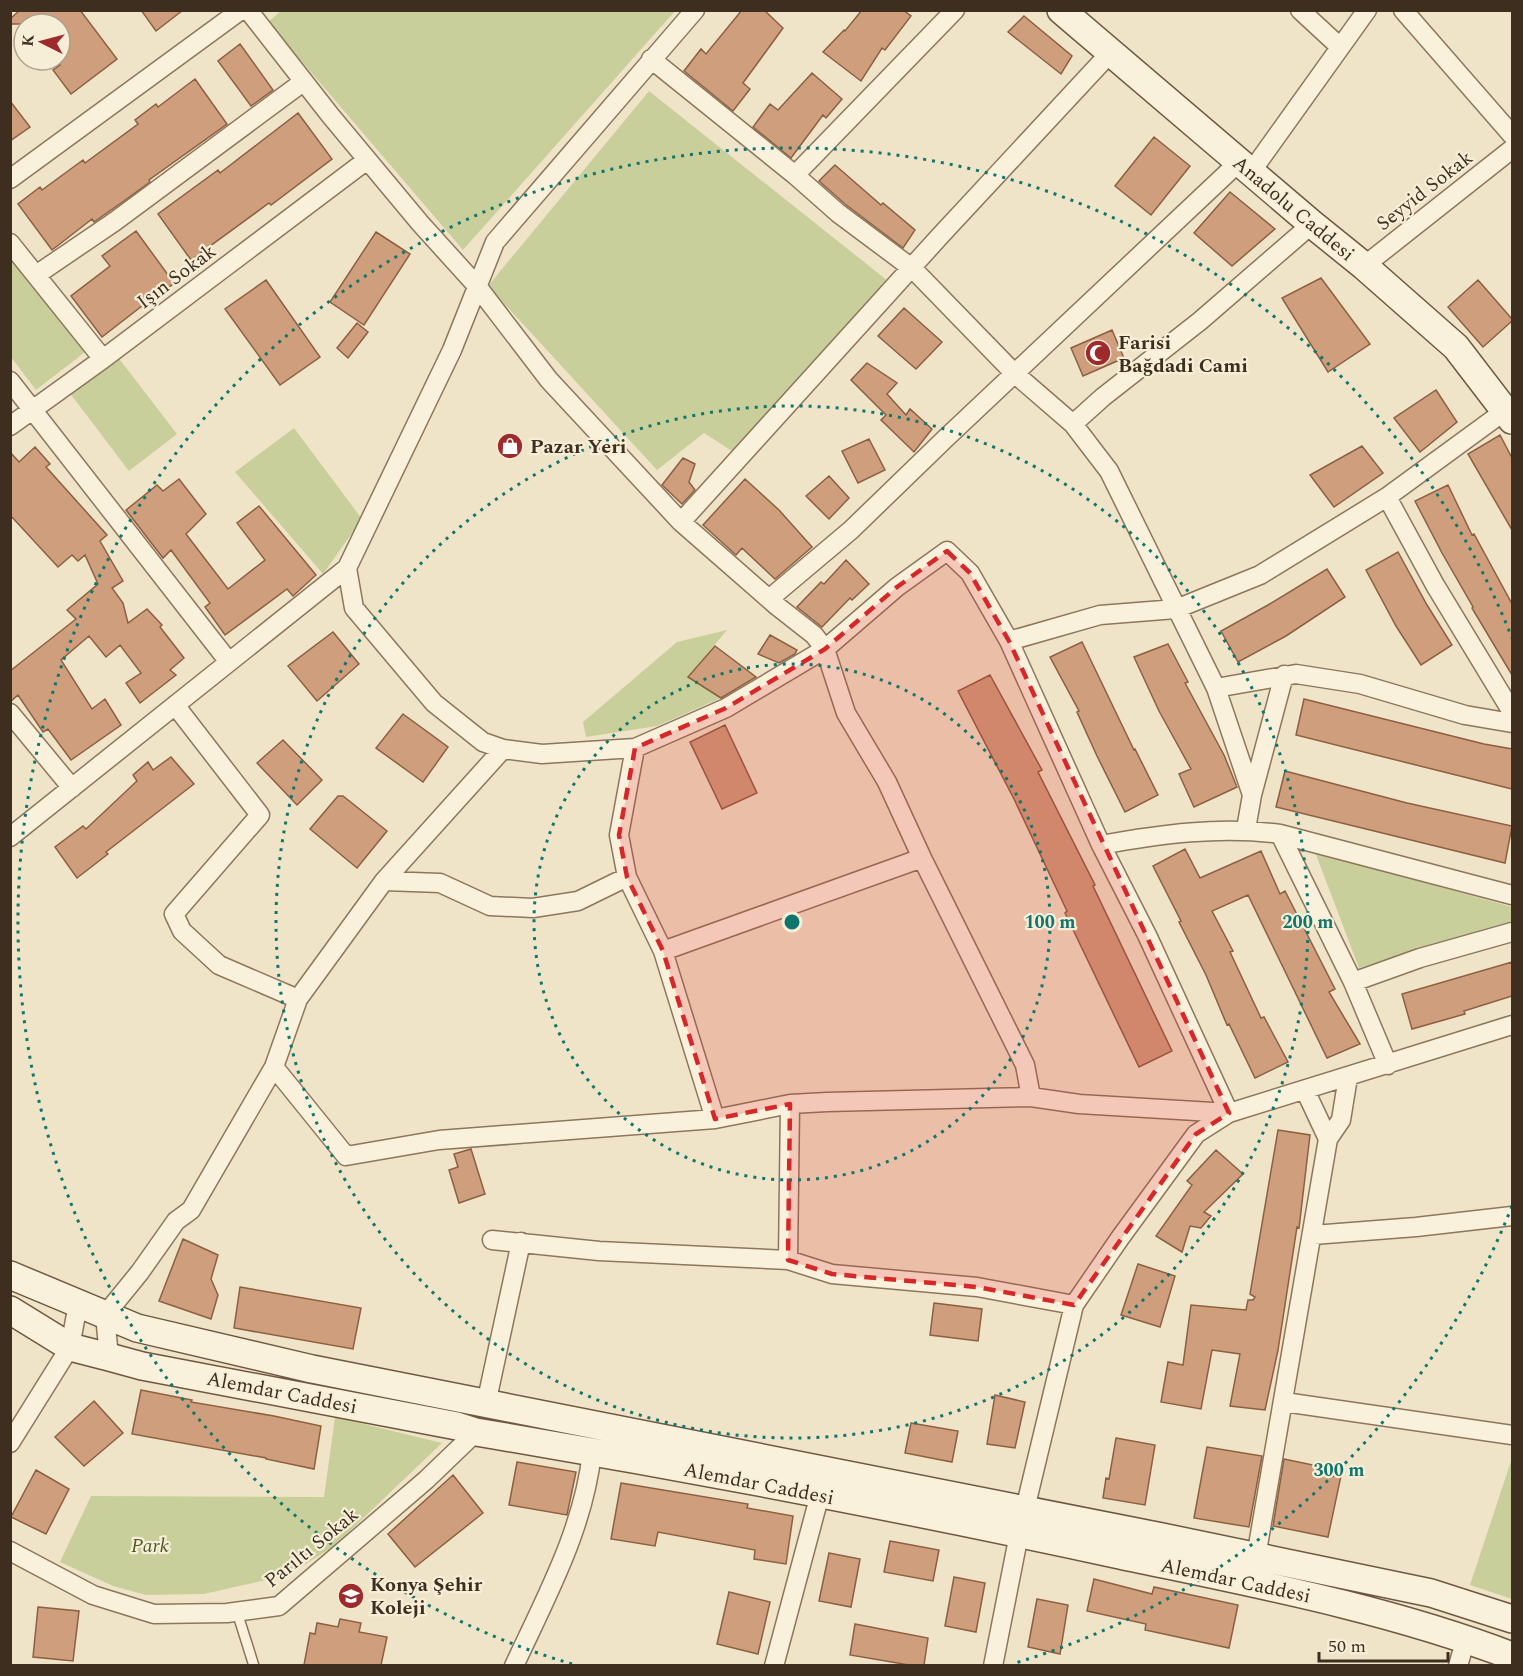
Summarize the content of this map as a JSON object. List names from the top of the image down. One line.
{"streets":{"main road":["Anadolu Caddesi","Alemdar Caddesi"],"street":["Seyyid Sokak","Işın Sokak","Parıltı Sokak"]},"crossings":[["Seyyid Sokak","Anadolu Caddesi"],["Alemdar Caddesi","Parıltı Sokak"]],"parks":["Park"],"places":{"mosque":["Farisi Bağdadi Cami"],"shop":["Pazar Yeri"],"school or university":["Konya Şehir Koleji"]},"scale_bar":"50 m","north":"left","rings":["100 m","200 m","300 m"]}
